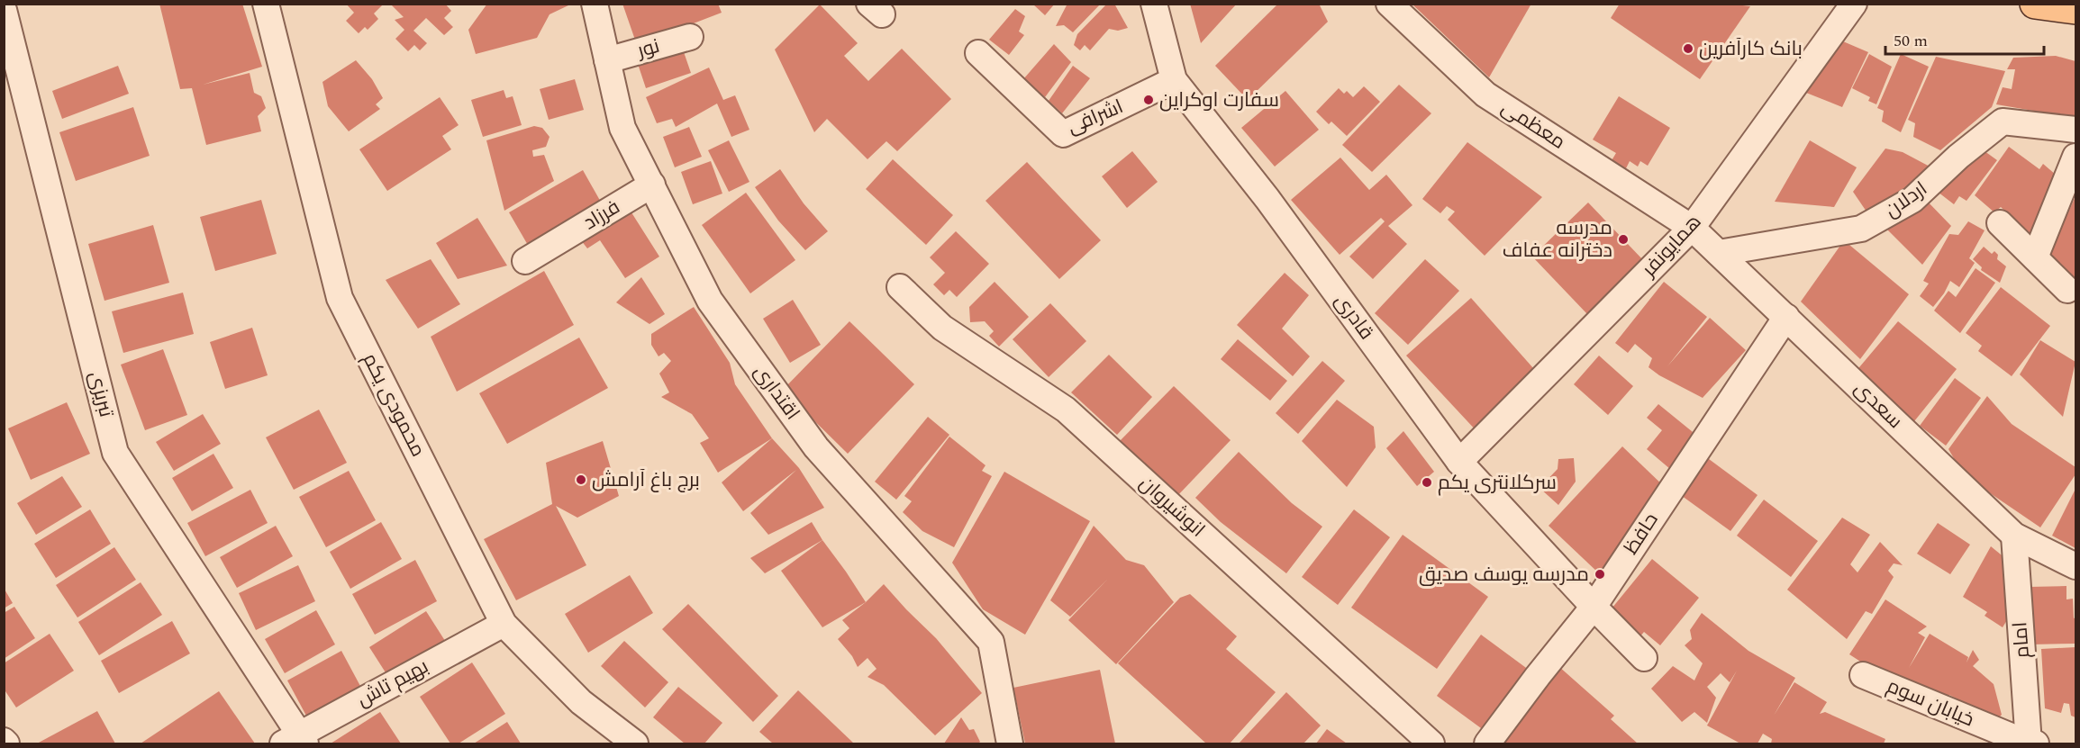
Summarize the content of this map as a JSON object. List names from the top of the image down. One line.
{"streets":{"street":["نور","اشرافی","معظمی","اردلان","فرزاد","همایونفر","قادری","اقتداری","تبریزی","محمودی یکم","سعدی","انوشیروان","حافظ","امام","بهیم تاش","خیابان سوم"]},"crossings":[["نور","اقتداری"],["اشرافی","قادری"],["معظمی","همایونفر"],["معظمی","سعدی"],["اردلان","سعدی"],["فرزاد","اقتداری"],["همایونفر","قادری"],["همایونفر","سعدی"],["قادری","حافظ"],["تبریزی","بهیم تاش"],["محمودی یکم","بهیم تاش"],["سعدی","حافظ"],["سعدی","امام"],["امام","خیابان سوم"]],"places":["بانک کارآفرین","سفارت اوکراین","مدرسه دخترانه عفاف","برج باغ آرامش","سرکلانتری یکم","مدرسه یوسف صدیق"],"scale_bar":"50 m"}
